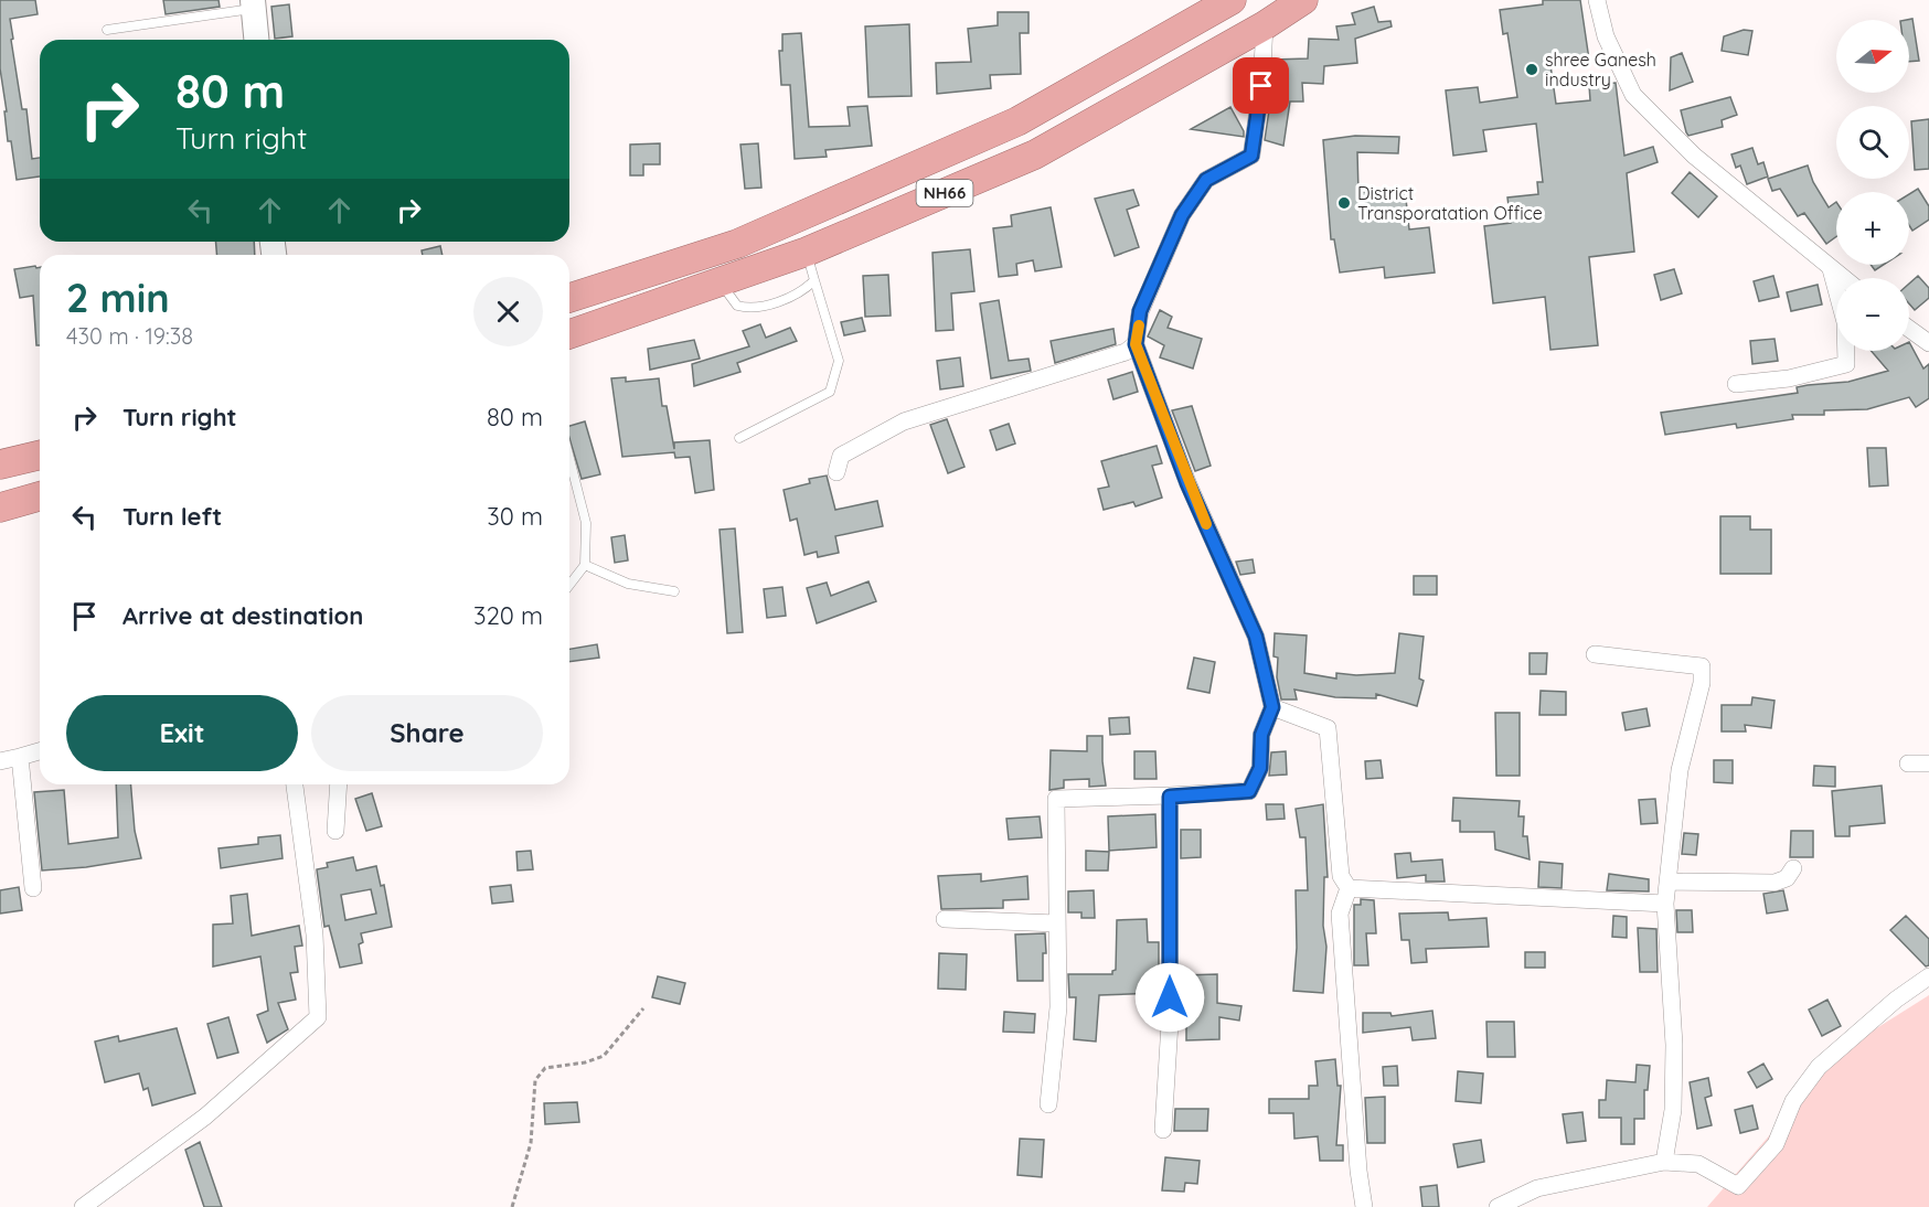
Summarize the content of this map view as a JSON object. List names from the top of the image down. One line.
{"streets":{"highway":["NH66"]},"places":["shree Ganesh industry","District Transporatation Office"],"north":"right","page":{"map_buttons":["+","−"],"turn":["80 m","Turn right"],"heading":["2 min","430 m · 19:38"],"list":[{"name":"Turn right","value":"80 m"},{"name":"Turn left","value":"30 m"},{"name":"Arrive at destination","value":"320 m"}],"buttons":["Exit","Share"]}}
